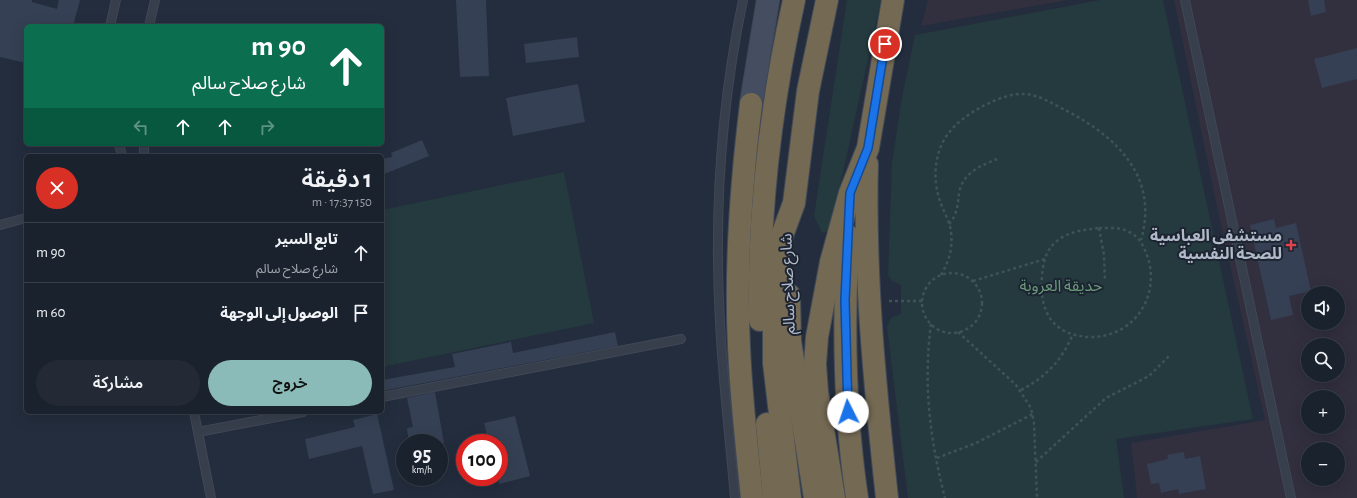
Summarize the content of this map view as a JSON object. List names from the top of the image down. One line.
{"streets":{"highway":["شارع صلاح سالم"]},"parks":["حديقة العروبة"],"places":{"health":["مستشفى العباسية للصحة النفسية"]},"page":{"turn":["90 m","شارع صلاح سالم"],"heading":["1 دقيقة","150 m · 17:37"],"list":[{"name":"تابع السير","note":"شارع صلاح سالم","value":"90 m"},{"name":"الوصول إلى الوجهة","value":"60 m"}],"map_buttons":["+","−"],"buttons":["خروج","مشاركة"],"speed":"95 km/h","limit":"100"}}
